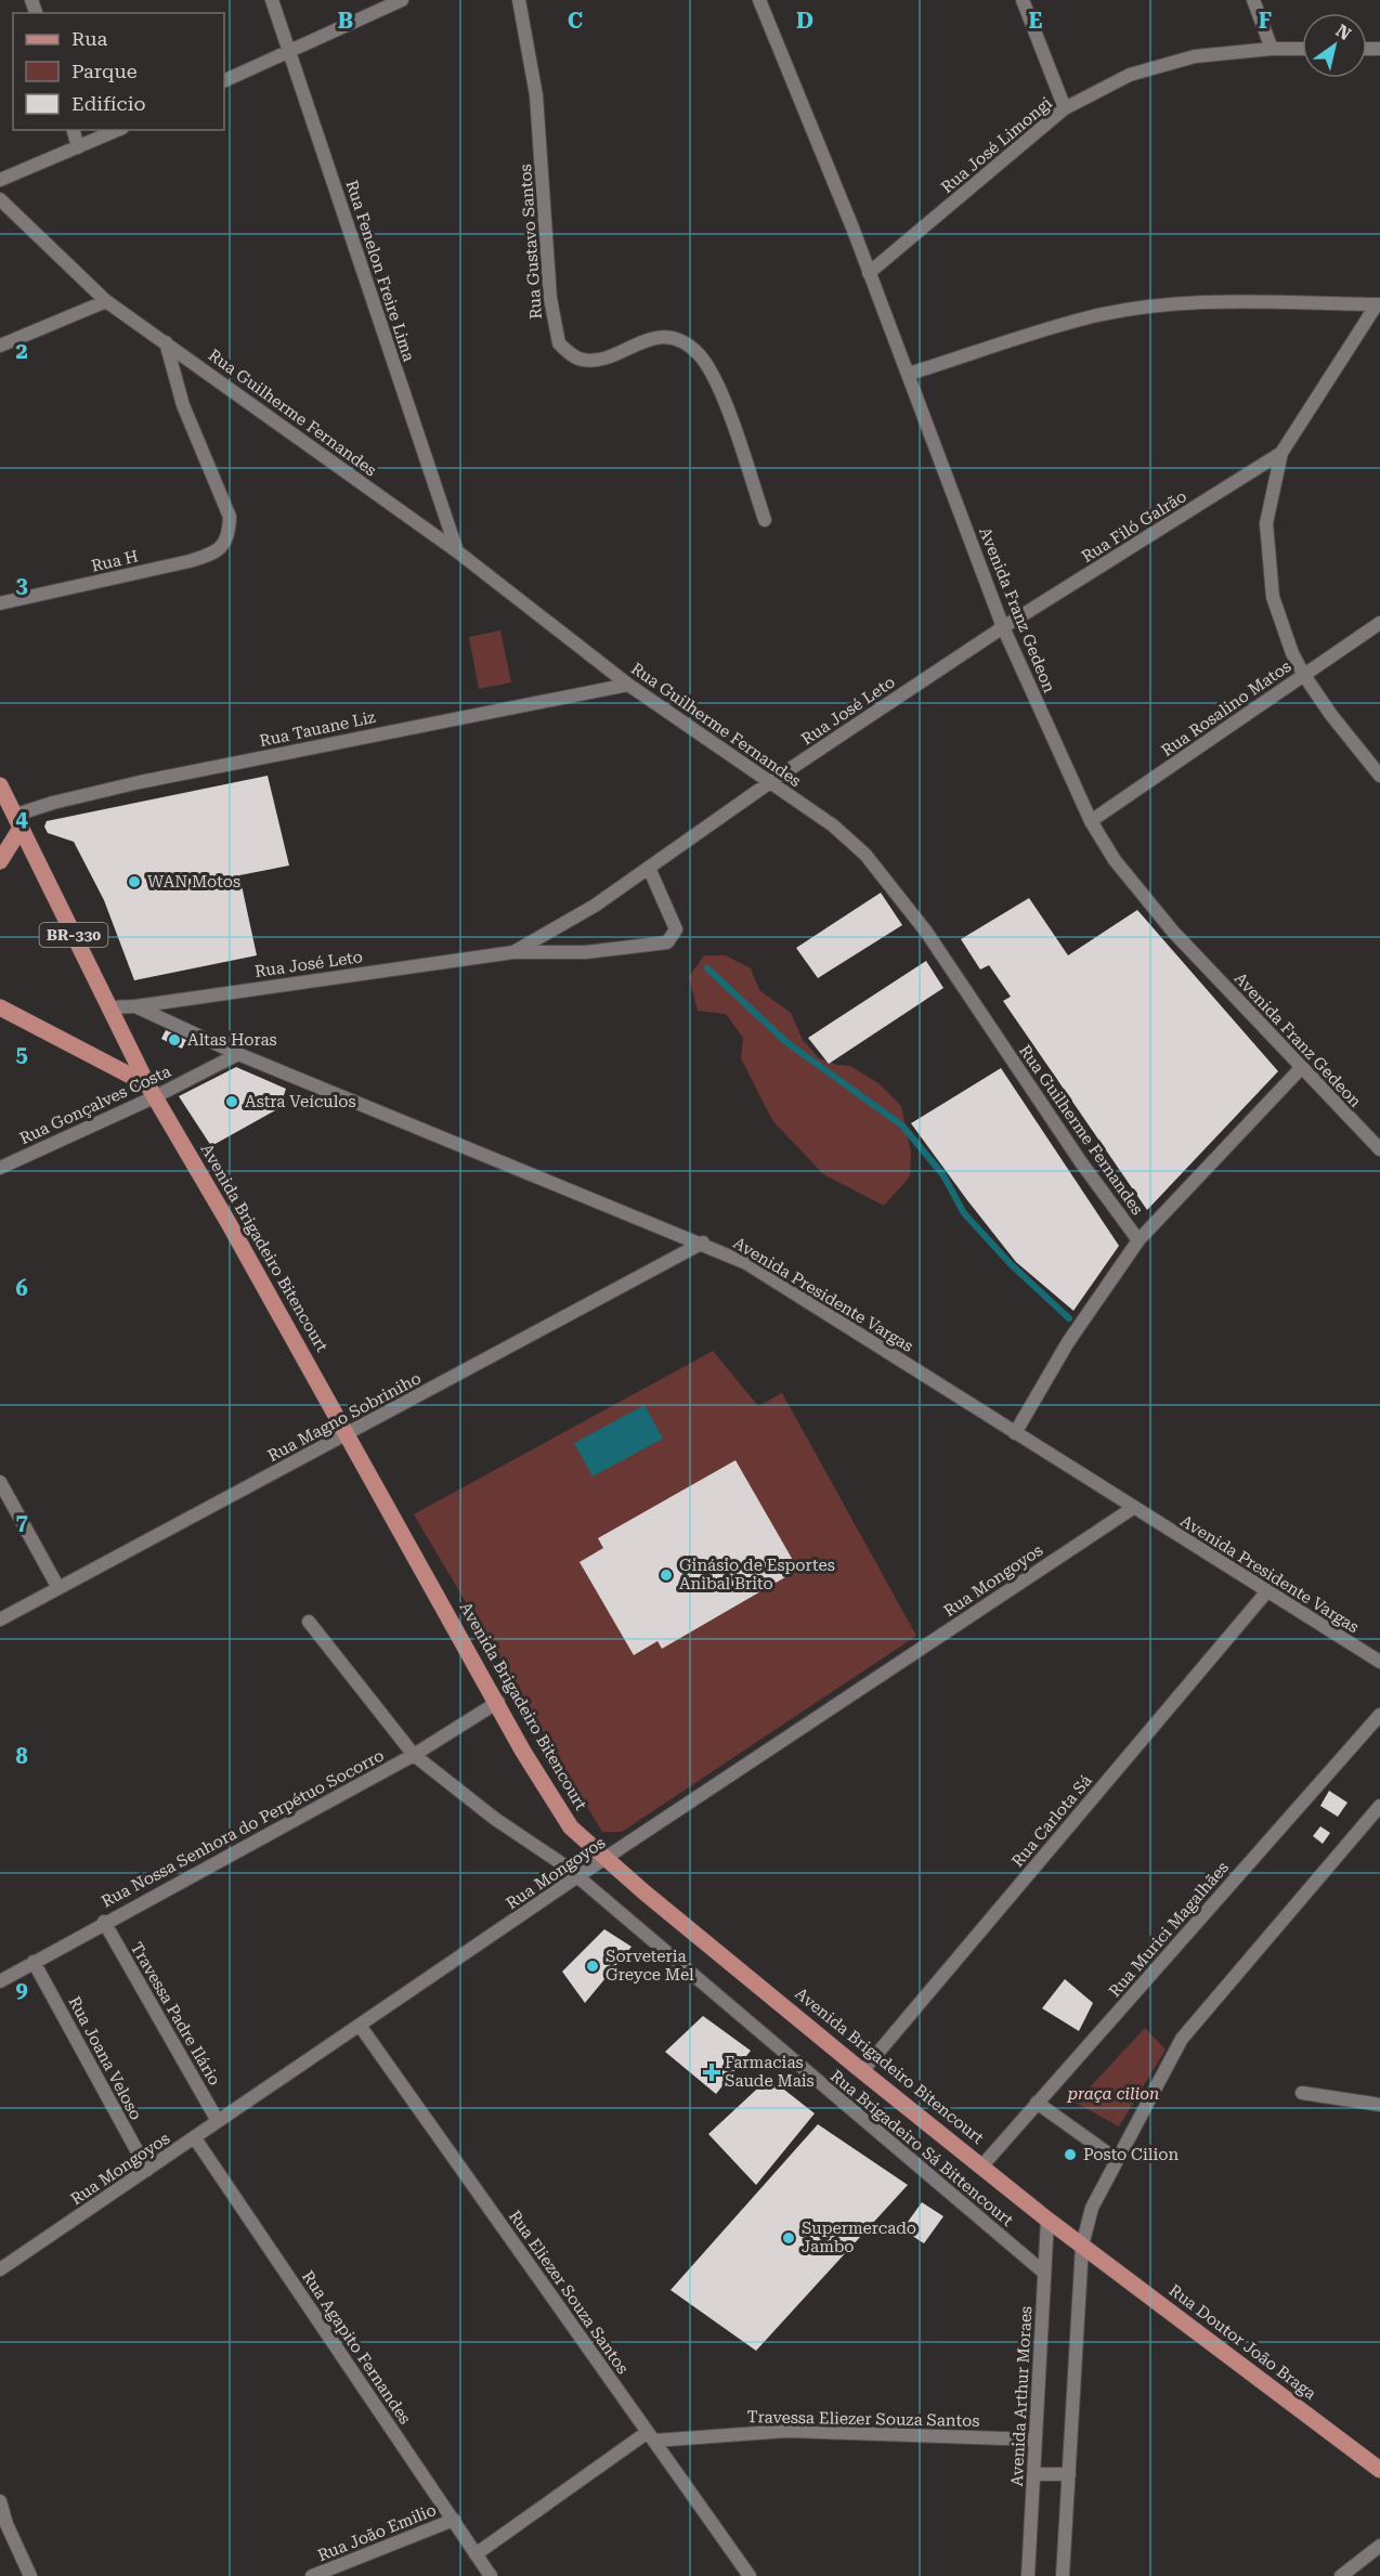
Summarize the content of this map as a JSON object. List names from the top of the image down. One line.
{"streets":{"main road":["BR-330","Avenida Brigadeiro Bitencourt","Rua Doutor João Braga"],"street":["Rua José Limongi","Rua Gustavo Santos","Rua Fenelon Freire Lima","Rua Guilherme Fernandes","Rua Filó Galrão","Rua H","Avenida Franz Gedeon","Rua Rosalino Matos","Rua José Leto","Rua Tauane Liz","Rua Gonçalves Costa","Avenida Presidente Vargas","Rua Magno Sobriniho","Rua Mongoyos","Rua Carlota Sá","Rua Nossa Senhora do Perpétuo Socorro","Rua Murici Magalhães","Travessa Padre Ilário","Rua Joana Veloso","Rua Brigadeiro Sá Bittencourt","Rua Eliezer Souza Santos","Rua Agapito Fernandes","Avenida Arthur Moraes","Travessa Eliezer Souza Santos","Rua João Emilio"]},"crossings":[["Rua José Limongi","Avenida Franz Gedeon"],["Rua Fenelon Freire Lima","Rua Guilherme Fernandes"],["Rua Guilherme Fernandes","Rua H"],["Rua Guilherme Fernandes","Rua José Leto"],["Rua Guilherme Fernandes","Rua Tauane Liz"],["Rua Filó Galrão","Avenida Franz Gedeon"],["Rua Filó Galrão","Rua José Leto"],["Avenida Franz Gedeon","Rua Rosalino Matos"],["Avenida Franz Gedeon","Rua José Leto"],["Rua José Leto","BR-330"],["Rua José Leto","Avenida Presidente Vargas"],["Rua Tauane Liz","BR-330"],["BR-330","Rua Gonçalves Costa"],["BR-330","Avenida Brigadeiro Bitencourt"],["Rua Gonçalves Costa","Avenida Brigadeiro Bitencourt"],["Rua Gonçalves Costa","Avenida Presidente Vargas"],["Avenida Brigadeiro Bitencourt","Rua Magno Sobriniho"],["Avenida Brigadeiro Bitencourt","Rua Mongoyos"],["Avenida Brigadeiro Bitencourt","Rua Carlota Sá"],["Avenida Brigadeiro Bitencourt","Rua Nossa Senhora do Perpétuo Socorro"],["Avenida Brigadeiro Bitencourt","Rua Murici Magalhães"],["Avenida Brigadeiro Bitencourt","Rua Doutor João Braga"],["Avenida Brigadeiro Bitencourt","Avenida Arthur Moraes"],["Avenida Presidente Vargas","Rua Magno Sobriniho"],["Avenida Presidente Vargas","Rua Mongoyos"],["Avenida Presidente Vargas","Rua Carlota Sá"],["Rua Mongoyos","Travessa Padre Ilário"],["Rua Mongoyos","Rua Joana Veloso"],["Rua Mongoyos","Rua Brigadeiro Sá Bittencourt"],["Rua Mongoyos","Rua Eliezer Souza Santos"],["Rua Mongoyos","Rua Agapito Fernandes"],["Rua Nossa Senhora do Perpétuo Socorro","Travessa Padre Ilário"],["Rua Nossa Senhora do Perpétuo Socorro","Rua Joana Veloso"],["Rua Nossa Senhora do Perpétuo Socorro","Rua Brigadeiro Sá Bittencourt"],["Rua Brigadeiro Sá Bittencourt","Avenida Arthur Moraes"],["Rua Eliezer Souza Santos","Travessa Eliezer Souza Santos"],["Rua Agapito Fernandes","Rua João Emilio"],["Avenida Arthur Moraes","Travessa Eliezer Souza Santos"]],"parks":["praça cilion"],"places":{"other":["WAN Motos","Altas Horas","Astra Veículos","Ginásio de Esportes Anibal Brito","Sorveteria Greyce Mel","Posto Cilion","Supermercado Jambo"],"health":["Farmacias Saude Mais"]},"legend":["Rua","Parque","Edifício"],"north":"top right","grid":{"columns":["B","C","D","E","F"],"rows":["2","3","4","5","6","7","8","9"]}}
